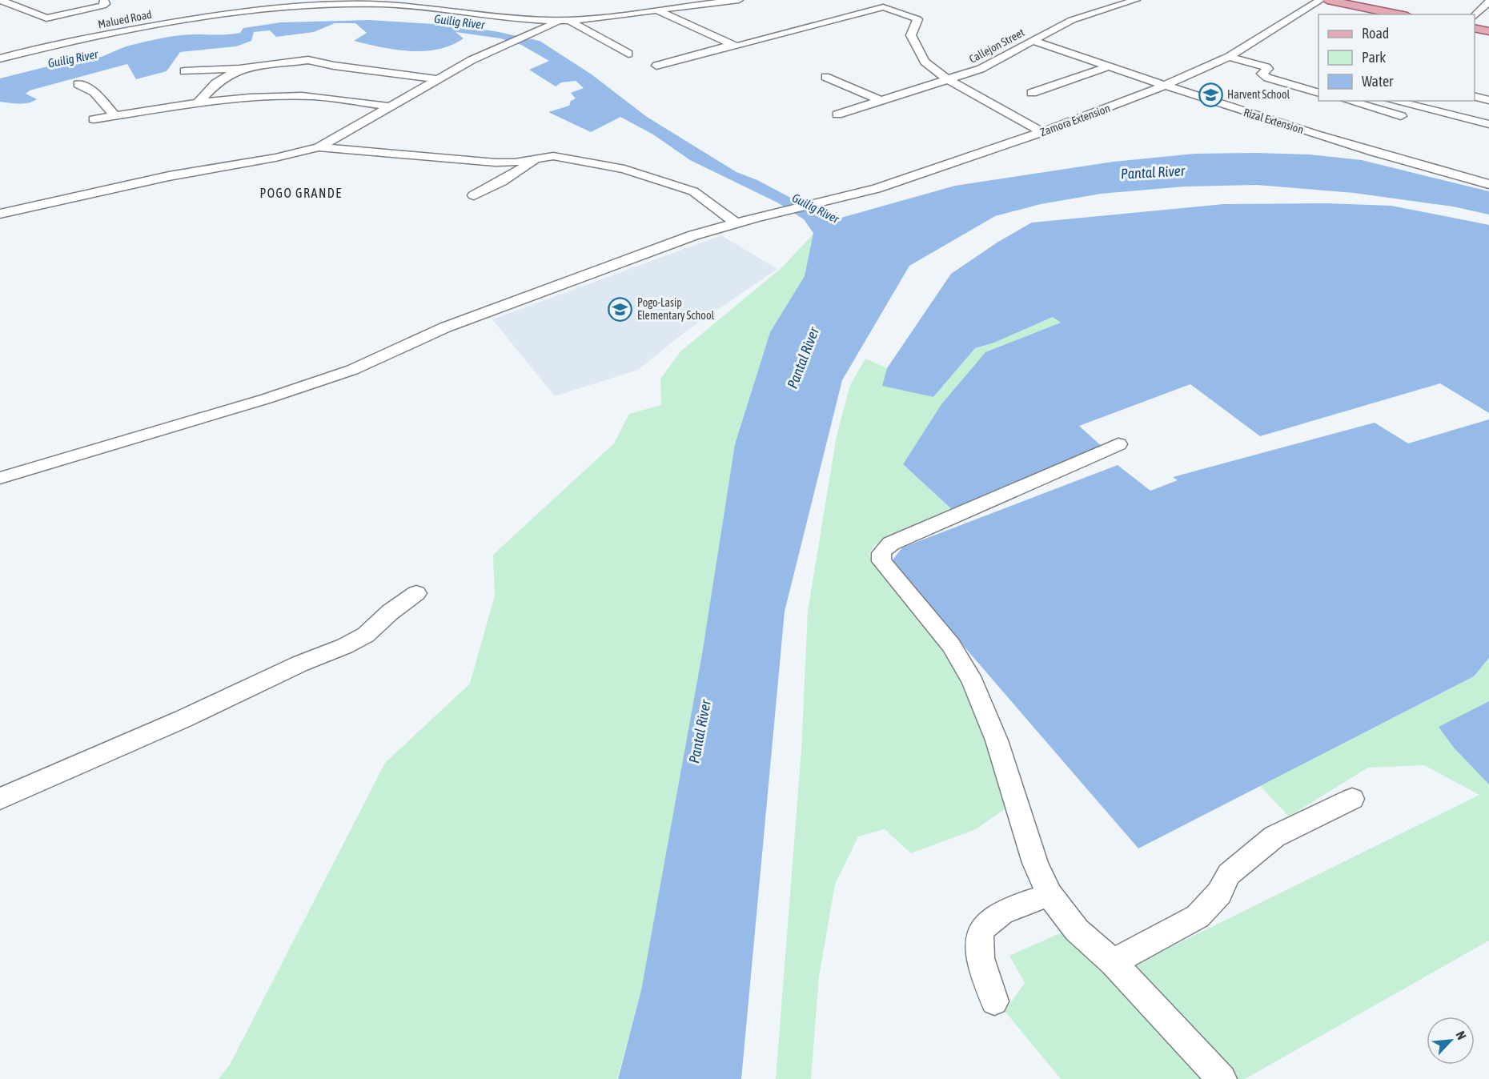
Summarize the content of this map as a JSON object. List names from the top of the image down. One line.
{"streets":{"street":["Malued Road","Callejon Street","Zamora Extension","Rizal Extension"]},"crossings":[["Callejon Street","Rizal Extension"],["Zamora Extension","Rizal Extension"]],"districts":["POGO GRANDE"],"water":["Guilig River","Pantal River"],"places":{"school or university":["Harvent School","Pogo-Lasip Elementary School"]},"legend":["Road","Park","Water"],"north":"top right"}
